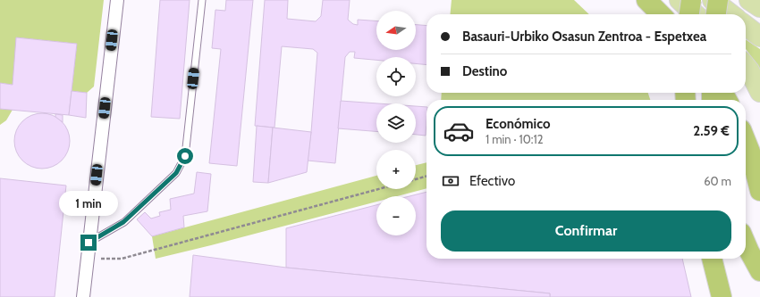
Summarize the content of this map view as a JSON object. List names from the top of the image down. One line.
{"north":"left","page":{"map_buttons":["+","−"],"banner":["Basauri-Urbiko Osasun Zentroa - Espetxea","Destino"],"list":[{"name":"Económico","note":"1 min · 10:12","value":"2.59 €"}],"pay":["Efectivo","60 m"],"bubble":"1 min","buttons":"Confirmar"}}
